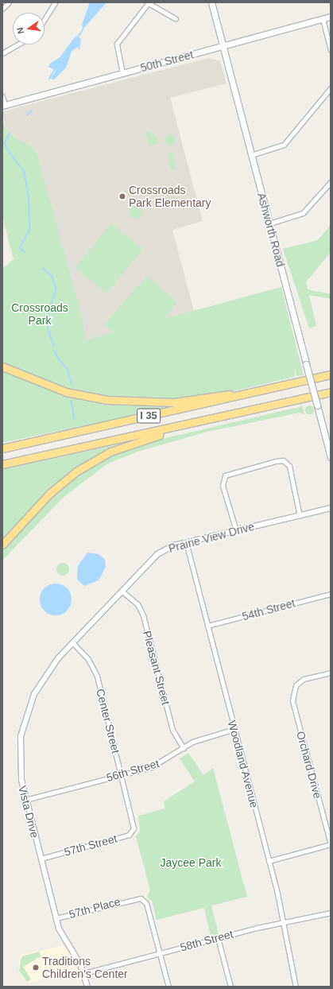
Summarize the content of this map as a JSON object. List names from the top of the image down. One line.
{"streets":{"highway":["I 35"],"main road":["50th Street","Ashworth Road"],"street":["Prairie View Drive","54th Street","Pleasant Street","Center Street","Woodland Avenue","Orchard Drive","56th Street","Vista Drive","57th Street","57th Place","58th Street"]},"crossings":[["50th Street","Ashworth Road"],["Prairie View Drive","Pleasant Street"],["Prairie View Drive","Center Street"],["Prairie View Drive","Woodland Avenue"],["Prairie View Drive","Vista Drive"],["54th Street","Woodland Avenue"],["Pleasant Street","56th Street"],["Center Street","56th Street"],["Center Street","Vista Drive"],["Center Street","57th Street"],["Woodland Avenue","56th Street"],["Woodland Avenue","58th Street"],["56th Street","Vista Drive"],["Vista Drive","57th Street"],["Vista Drive","57th Place"],["Vista Drive","58th Street"],["57th Place","58th Street"]],"parks":["Crossroads Park","Jaycee Park"],"places":["Crossroads Park Elementary","Traditions Children's Center"],"north":"left"}
